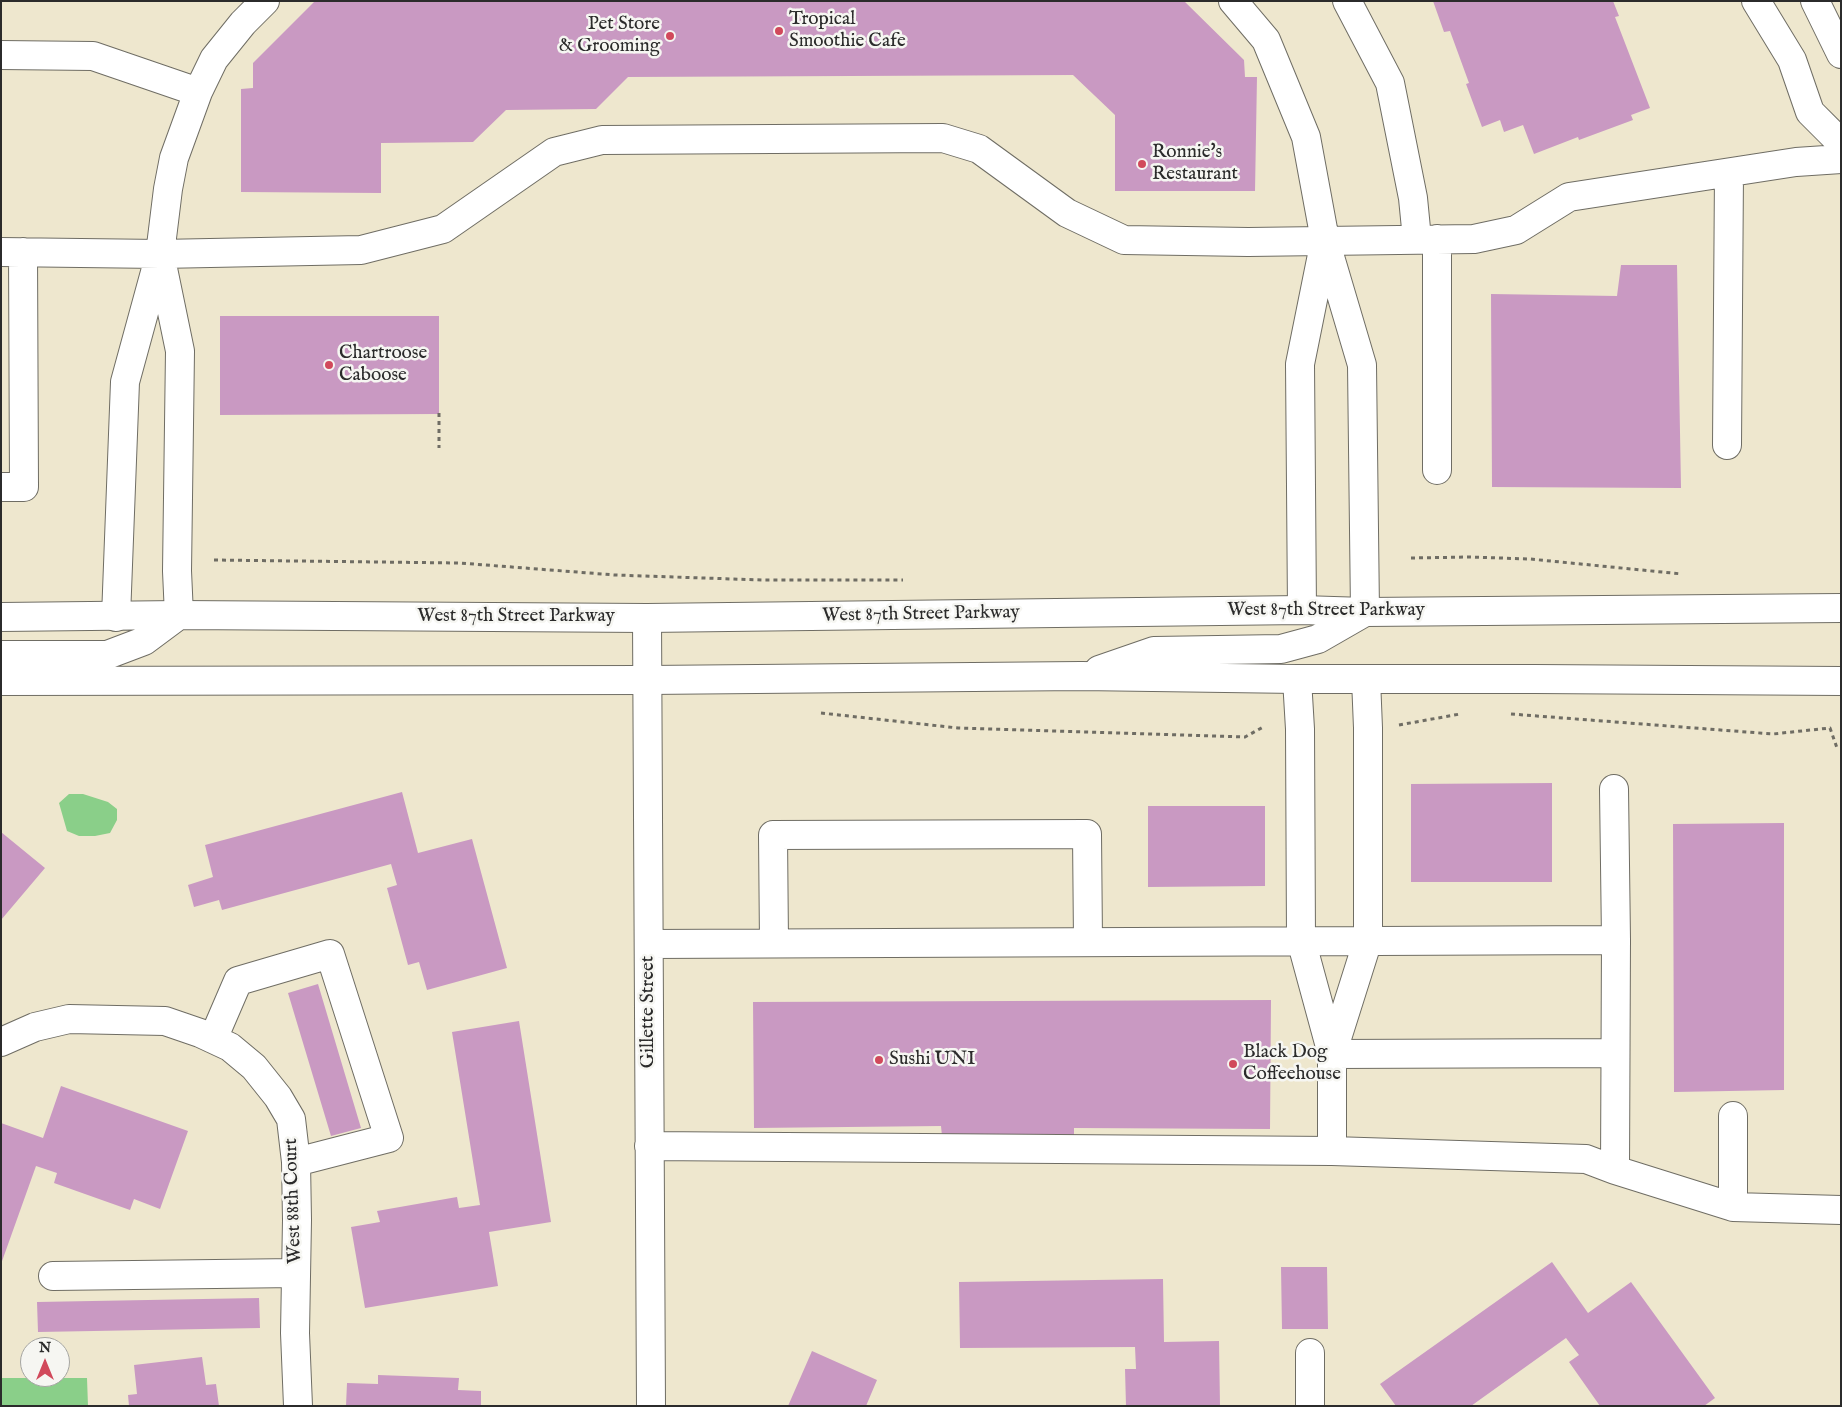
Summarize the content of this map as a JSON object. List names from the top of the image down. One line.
{"streets":{"street":["West 87th Street Parkway","Gillette Street","West 88th Court"]},"crossings":[["West 87th Street Parkway","Gillette Street"]],"places":["Tropical Smoothie Cafe","Pet Store & Grooming","Ronnie's Restaurant","Chartroose Caboose","Sushi UNI","Black Dog Coffeehouse"],"north":"top"}
